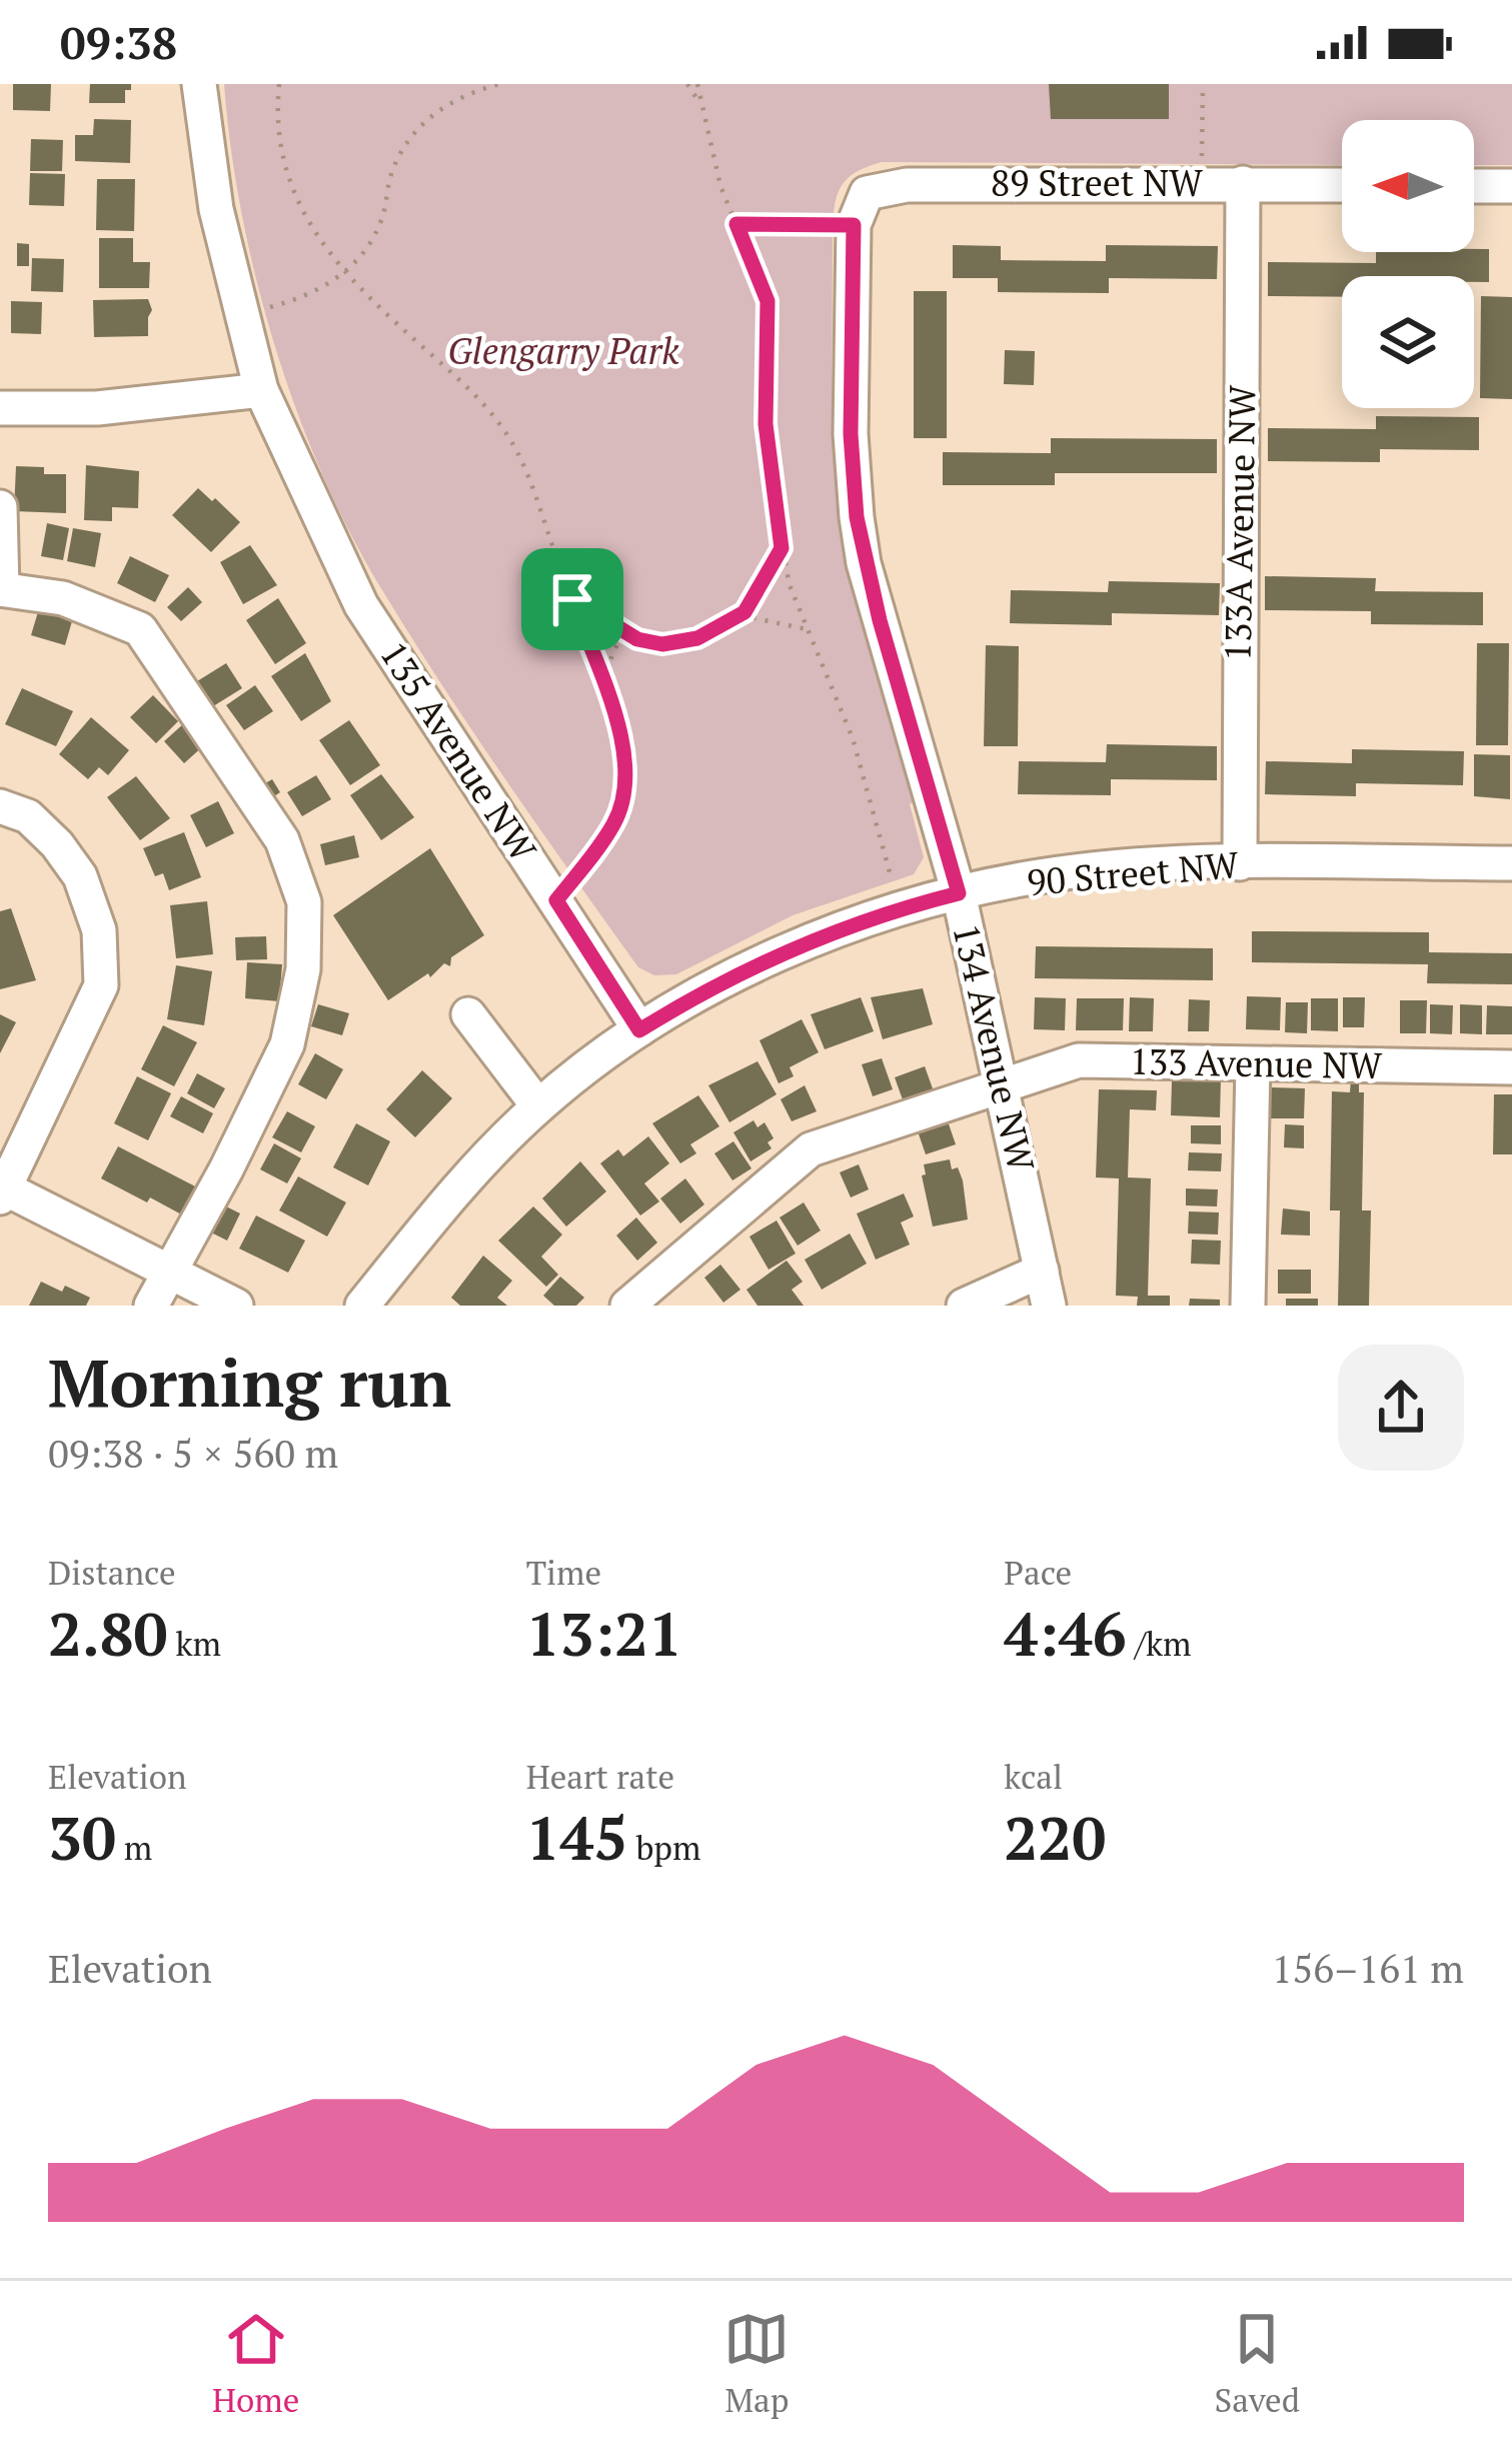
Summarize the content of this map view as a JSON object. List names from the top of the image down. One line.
{"streets":{"street":["89 Street NW","133A Avenue NW","135 Avenue NW","90 Street NW","134 Avenue NW","133 Avenue NW"]},"crossings":[["89 Street NW","133A Avenue NW"],["89 Street NW","134 Avenue NW"],["133A Avenue NW","90 Street NW"],["135 Avenue NW","90 Street NW"],["90 Street NW","134 Avenue NW"],["134 Avenue NW","133 Avenue NW"]],"parks":["Glengarry Park"],"north":"left","page":{"status":"09:38","heading":["Morning run","09:38 · 5 × 560 m"],"stats":[["Distance","2.80 km"],["Time","13:21"],["Pace","4:46 /km"],["Elevation","30 m"],["Heart rate","145 bpm"],["kcal","220"]],"chart":["Elevation","156–161 m"],"tabs":["Home","Map","Saved"]}}
